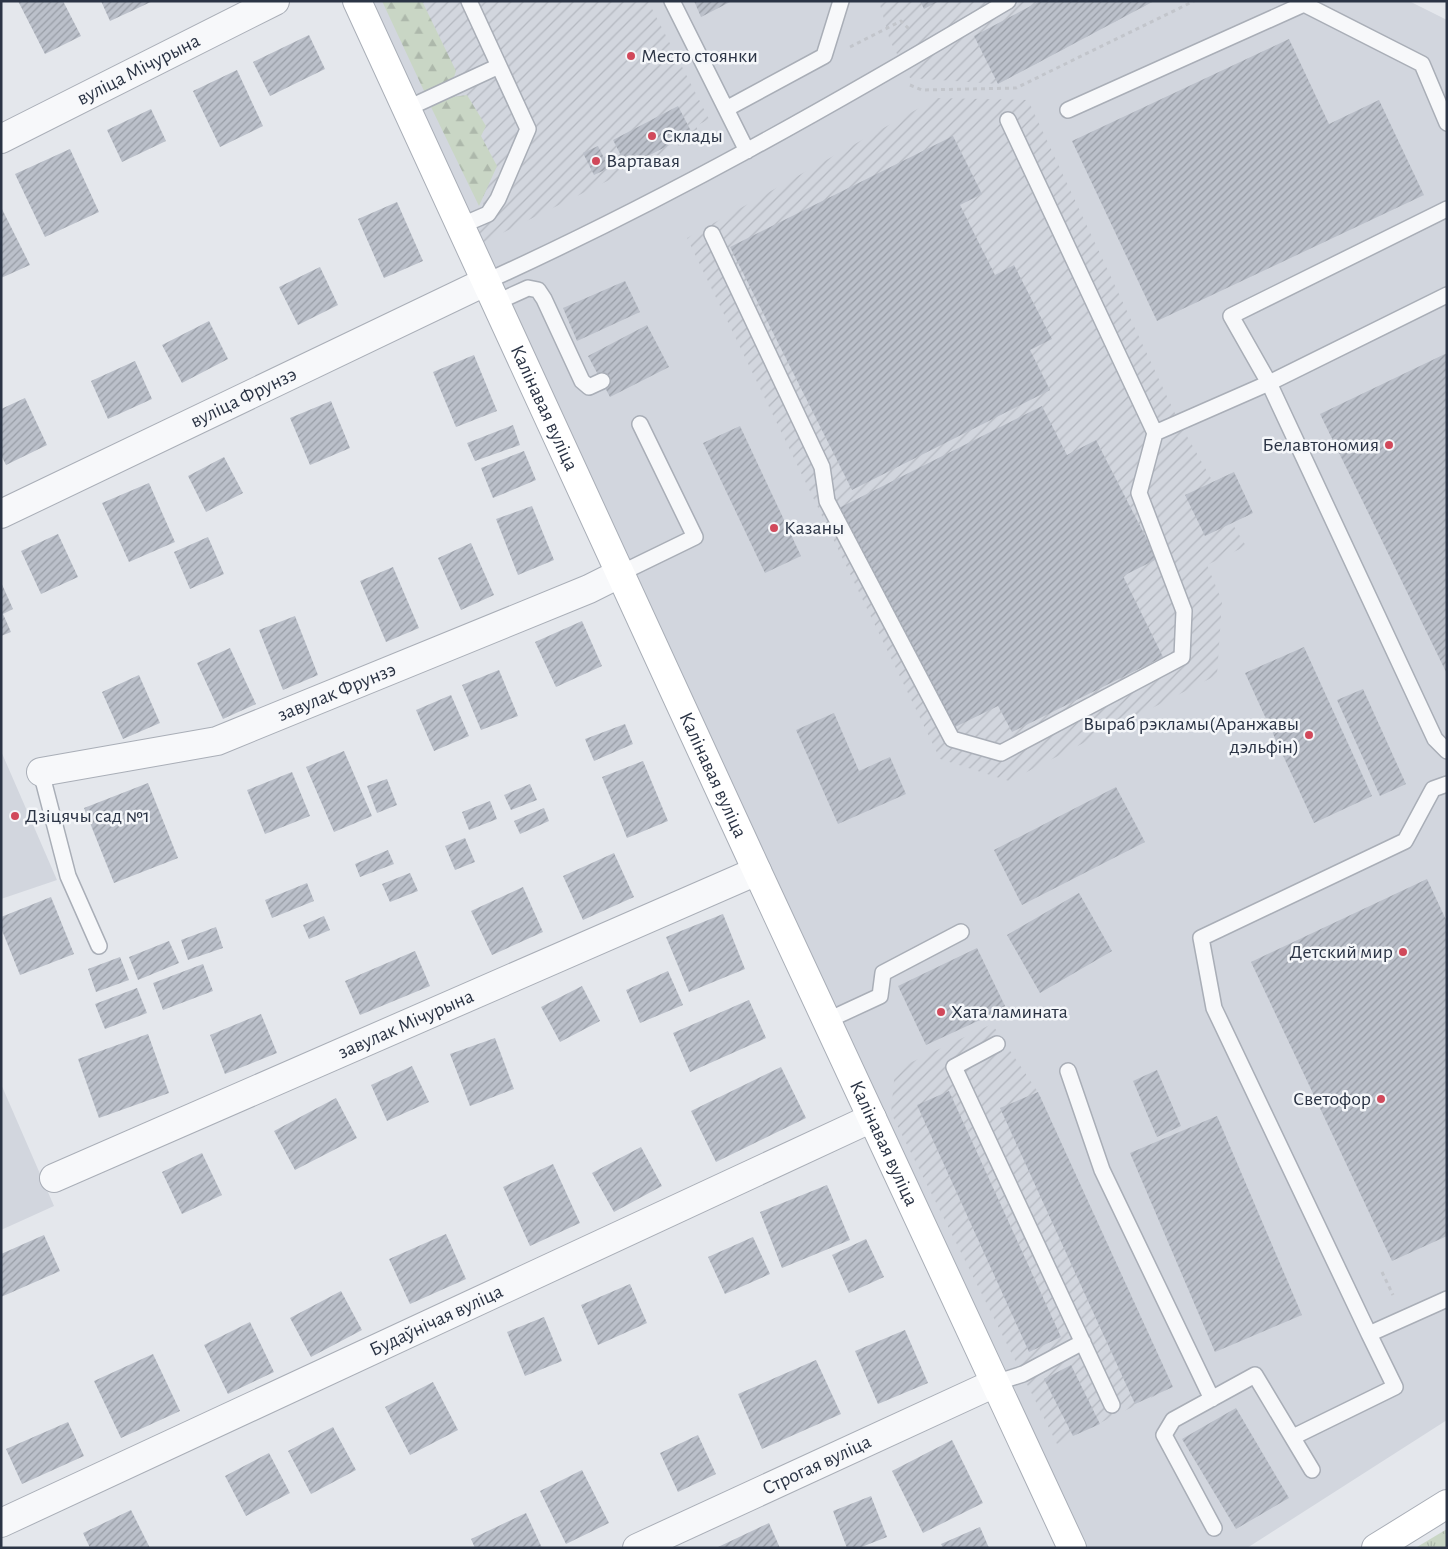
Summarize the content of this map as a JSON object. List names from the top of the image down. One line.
{"streets":{"street":["вуліца Мічурына","вуліца Фрунзэ","Калінавая вуліца","завулак Фрунзэ","завулак Мічурына","Будаўнічая вуліца","Строгая вуліца"]},"crossings":[["вуліца Фрунзэ","Калінавая вуліца"],["Калінавая вуліца","завулак Фрунзэ"],["Калінавая вуліца","завулак Мічурына"],["Калінавая вуліца","Будаўнічая вуліца"],["Калінавая вуліца","Строгая вуліца"]],"places":["Место стоянки","Склады","Вартавая","Белавтономия","Казаны","Выраб рэкламы(Аранжавы дэльфін)","Дзіцячы сад №1","Детский мир","Хата ламината","Светофор"]}
